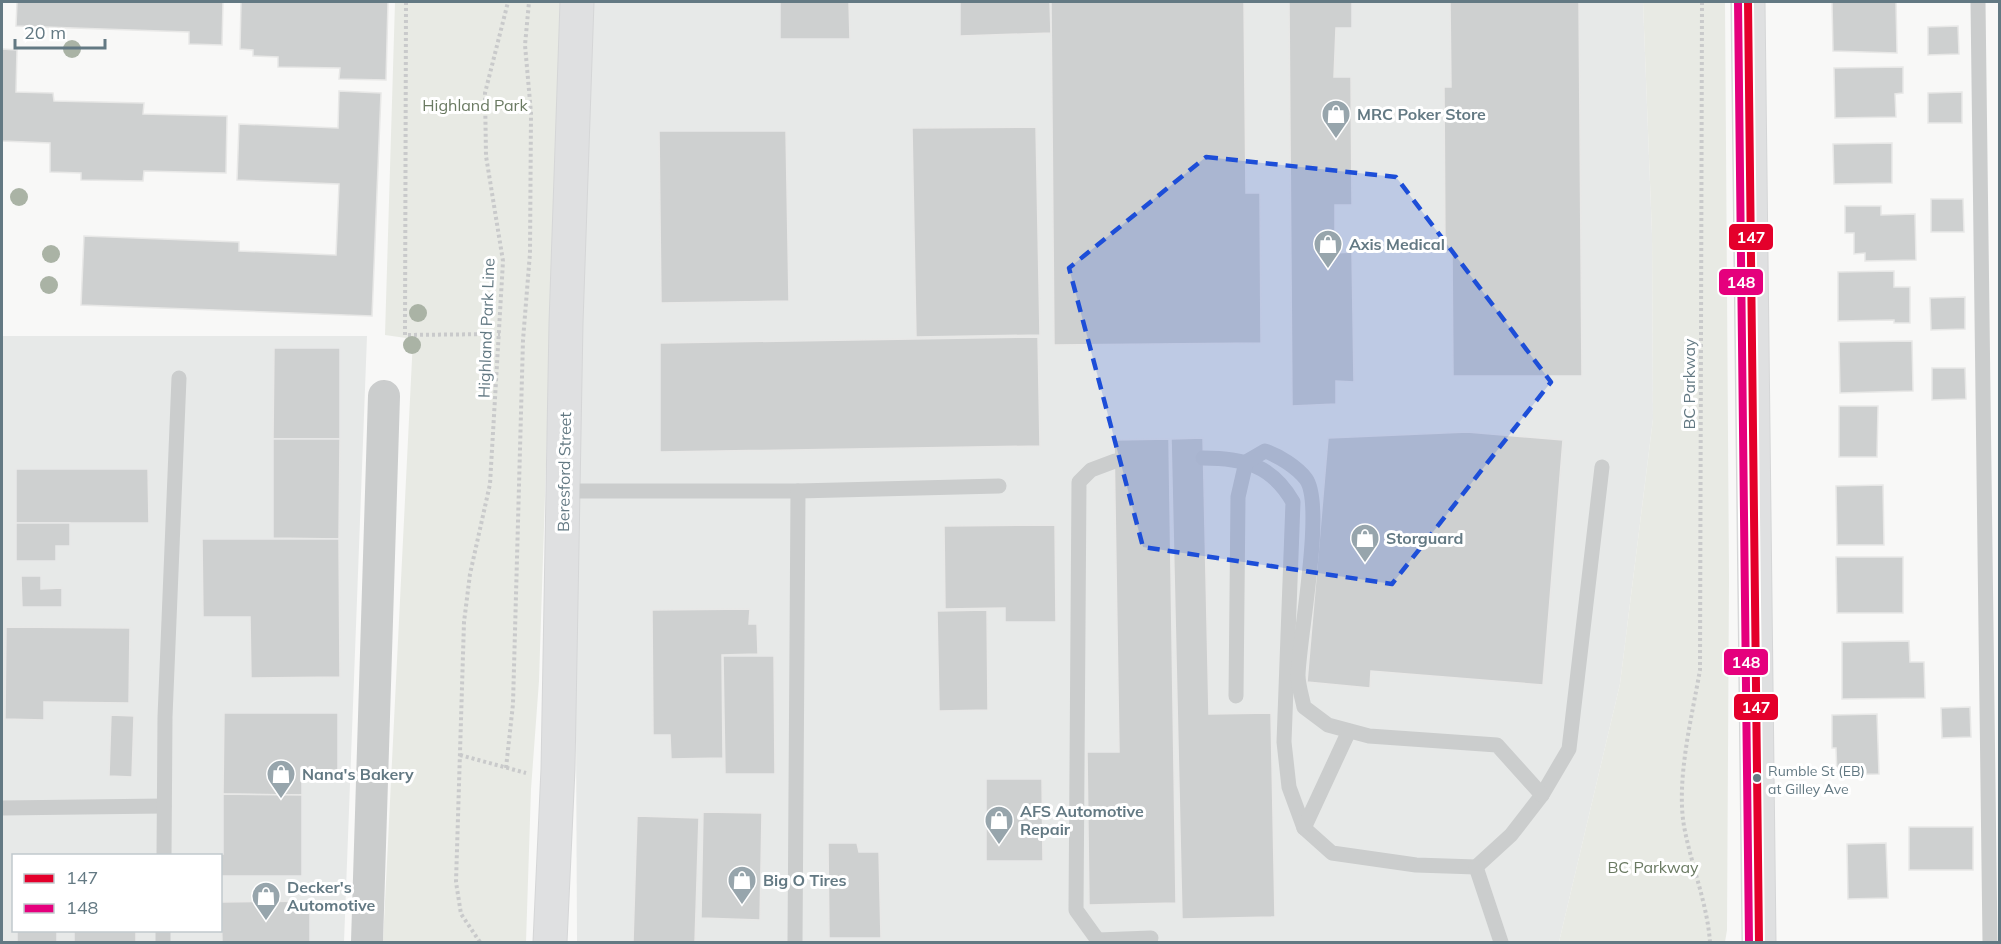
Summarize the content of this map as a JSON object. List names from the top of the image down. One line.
{"streets":{"street":["Beresford Street"],"path":["Highland Park Line","BC Parkway"]},"parks":["Highland Park","BC Parkway"],"places":{"shop":["MRC Poker Store","Axis Medical","Storguard","Nana's Bakery","AFS Automotive Repair","Big O Tires","Decker's Automotive"],"other":["Rumble St (EB) at Gilley Ave"]},"lines":["transit line 147","transit line 148"],"legend":["147","148"],"scale_bar":"20 m"}
